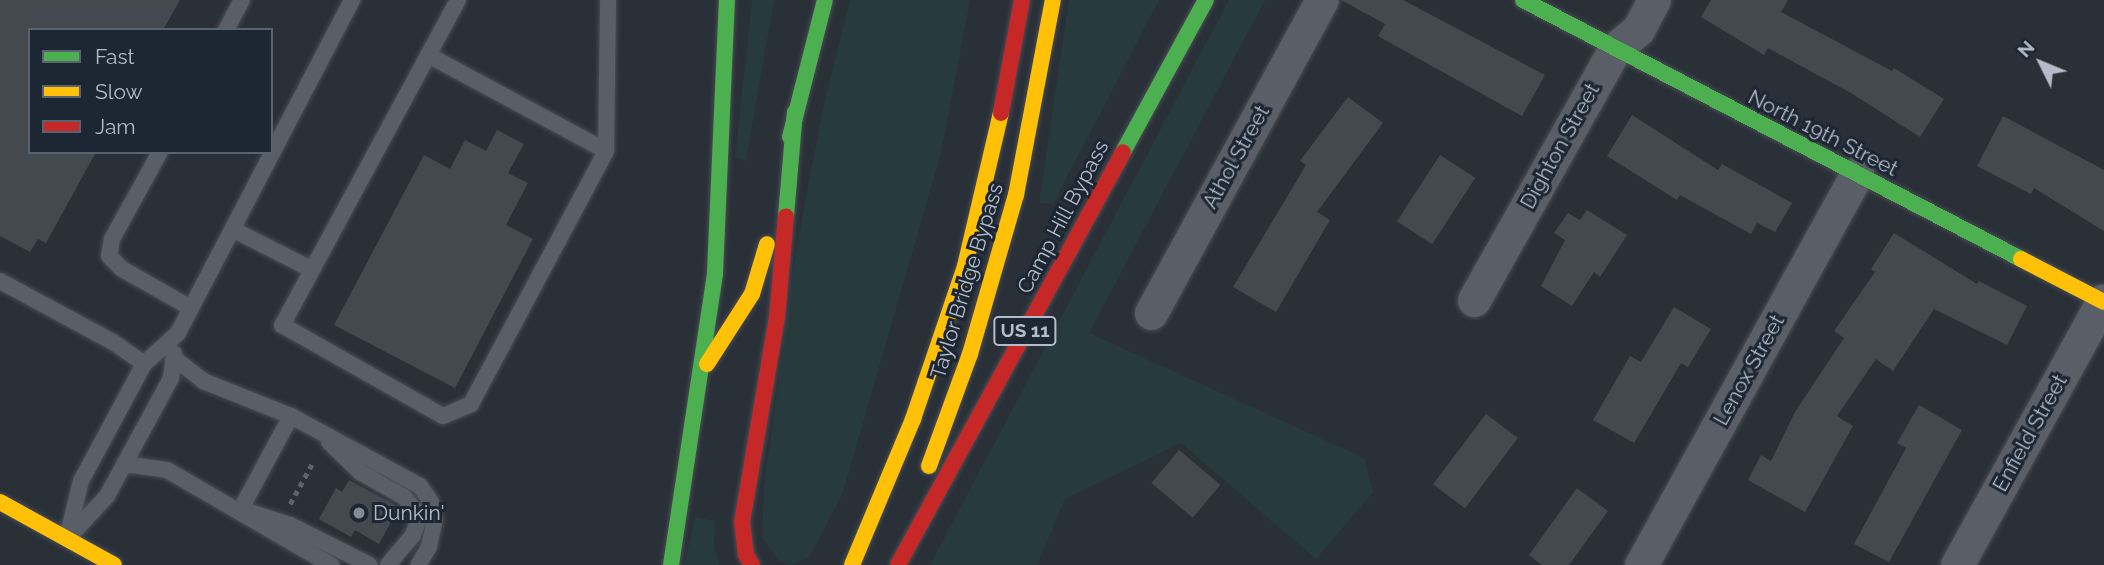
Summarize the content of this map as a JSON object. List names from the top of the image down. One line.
{"streets":{"main road":["North 19th Street","Camp Hill Bypass","Taylor Bridge Bypass","US 11"],"street":["Dighton Street","Athol Street","Lenox Street","Enfield Street"]},"crossings":[["North 19th Street","Dighton Street"],["North 19th Street","Lenox Street"],["North 19th Street","Enfield Street"]],"places":["Dunkin'"],"legend":["Fast","Slow","Jam"],"north":"top left"}
